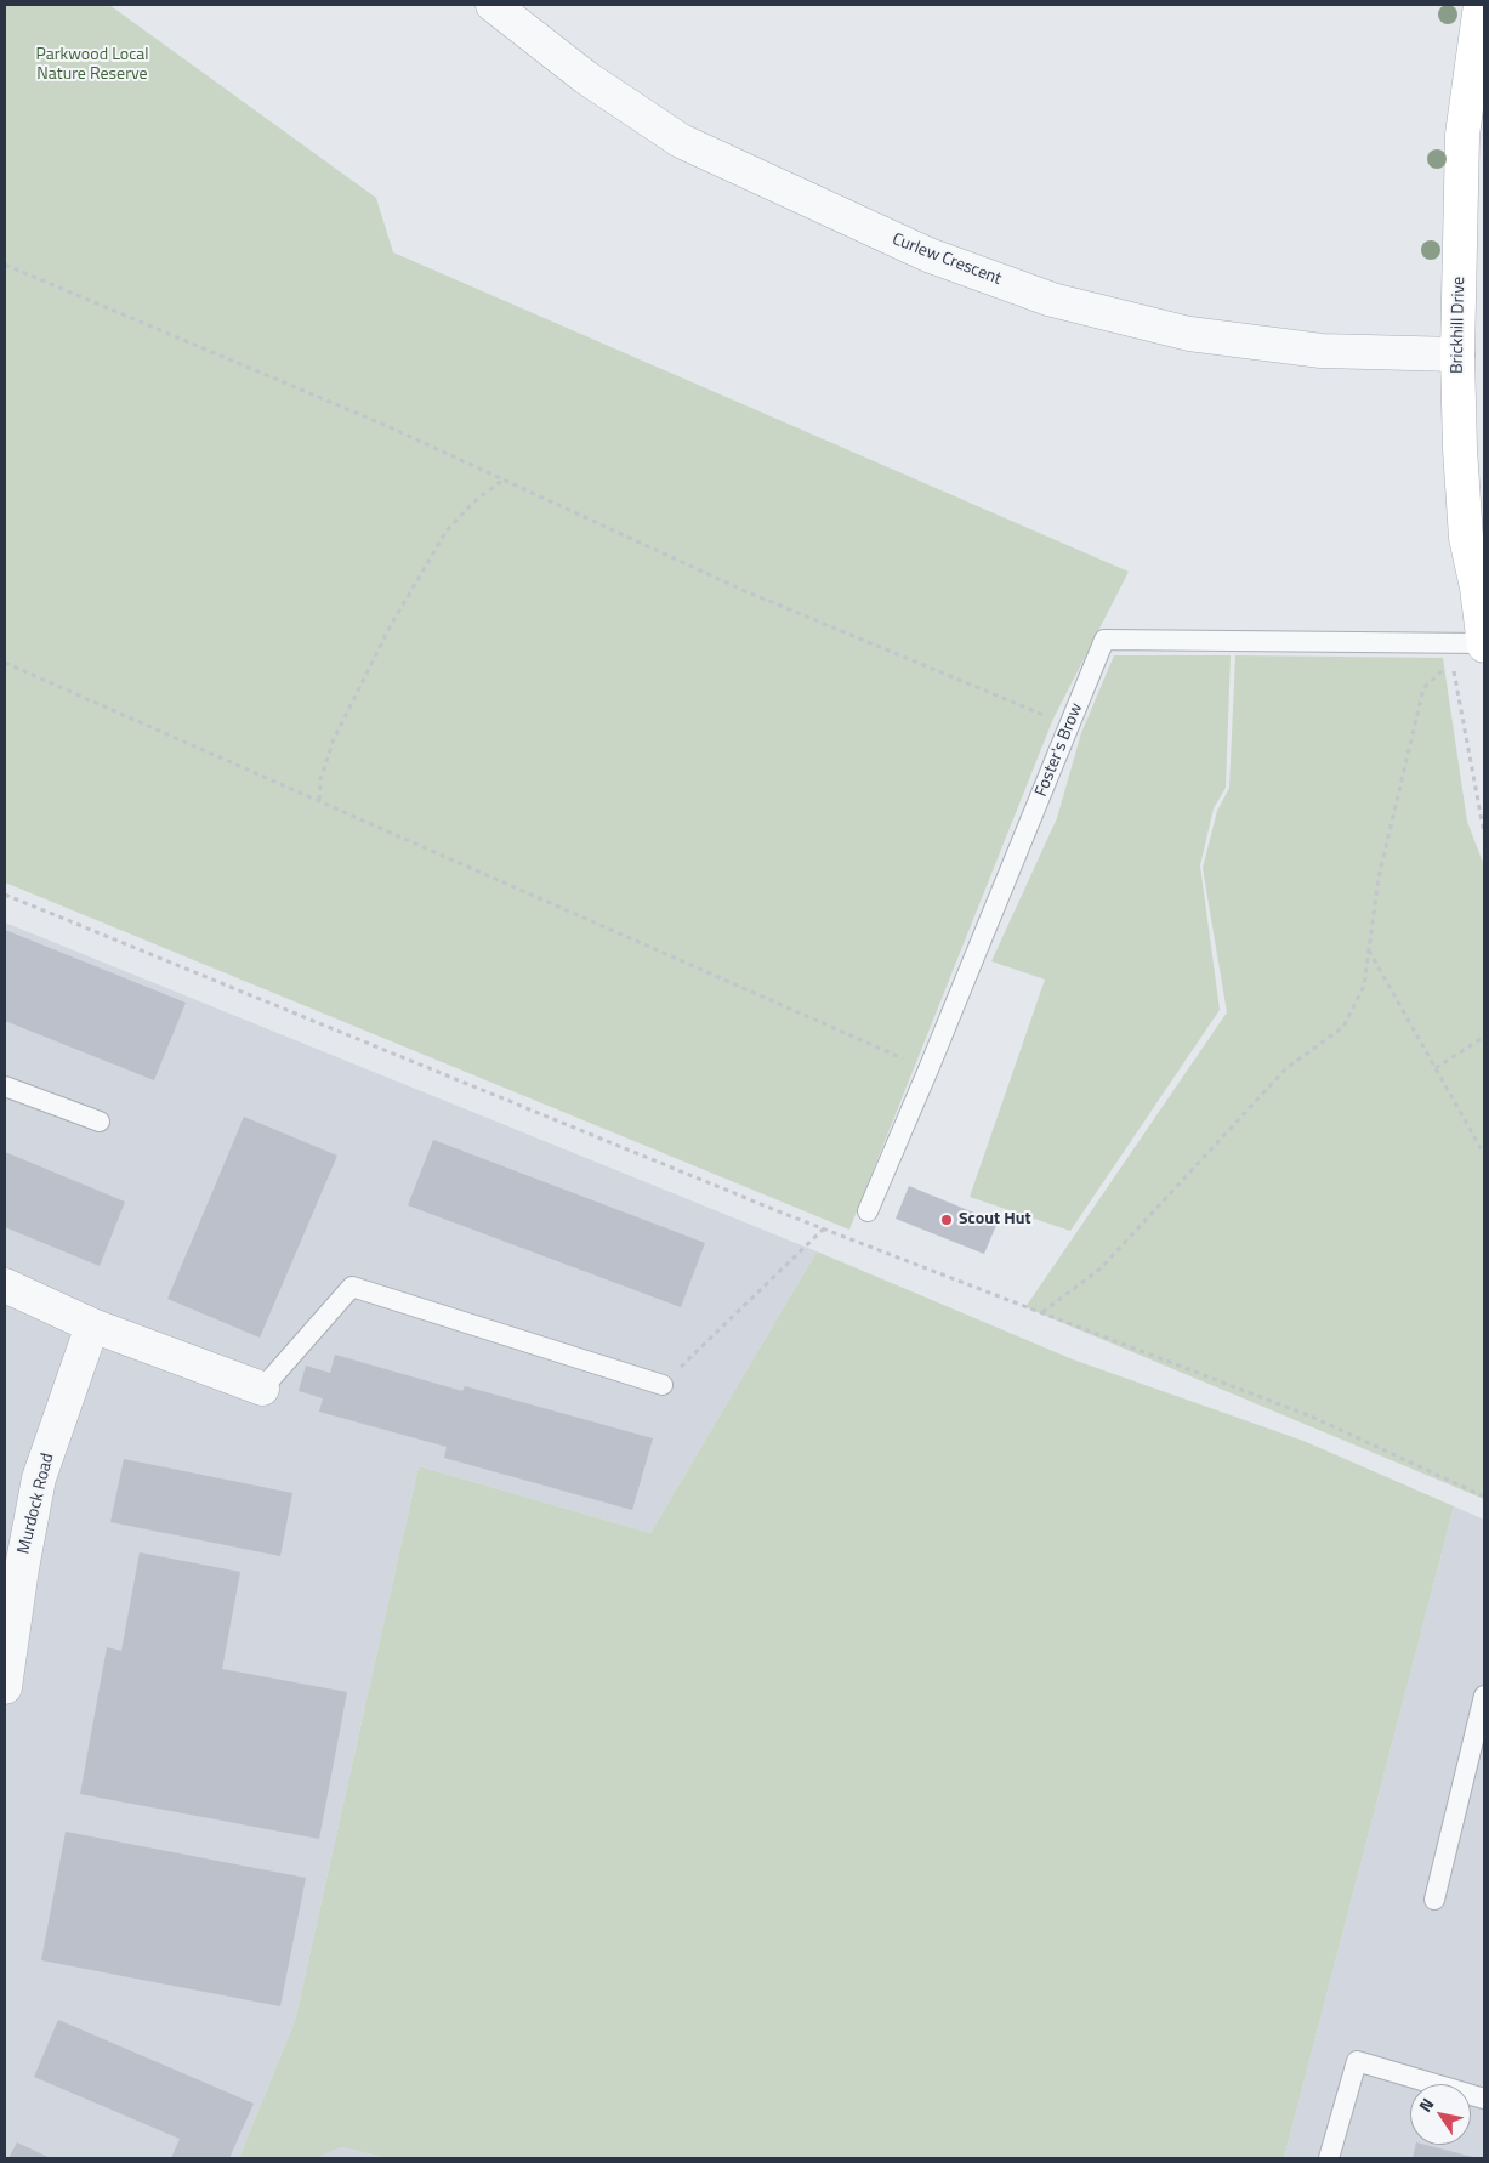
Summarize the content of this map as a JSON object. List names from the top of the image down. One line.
{"streets":{"street":["Curlew Crescent","Brickhill Drive","Murdock Road"],"lane":["Foster's Brow"]},"crossings":[["Curlew Crescent","Brickhill Drive"],["Brickhill Drive","Foster's Brow"]],"parks":["Parkwood Local Nature Reserve"],"places":["Scout Hut"],"north":"top left"}
